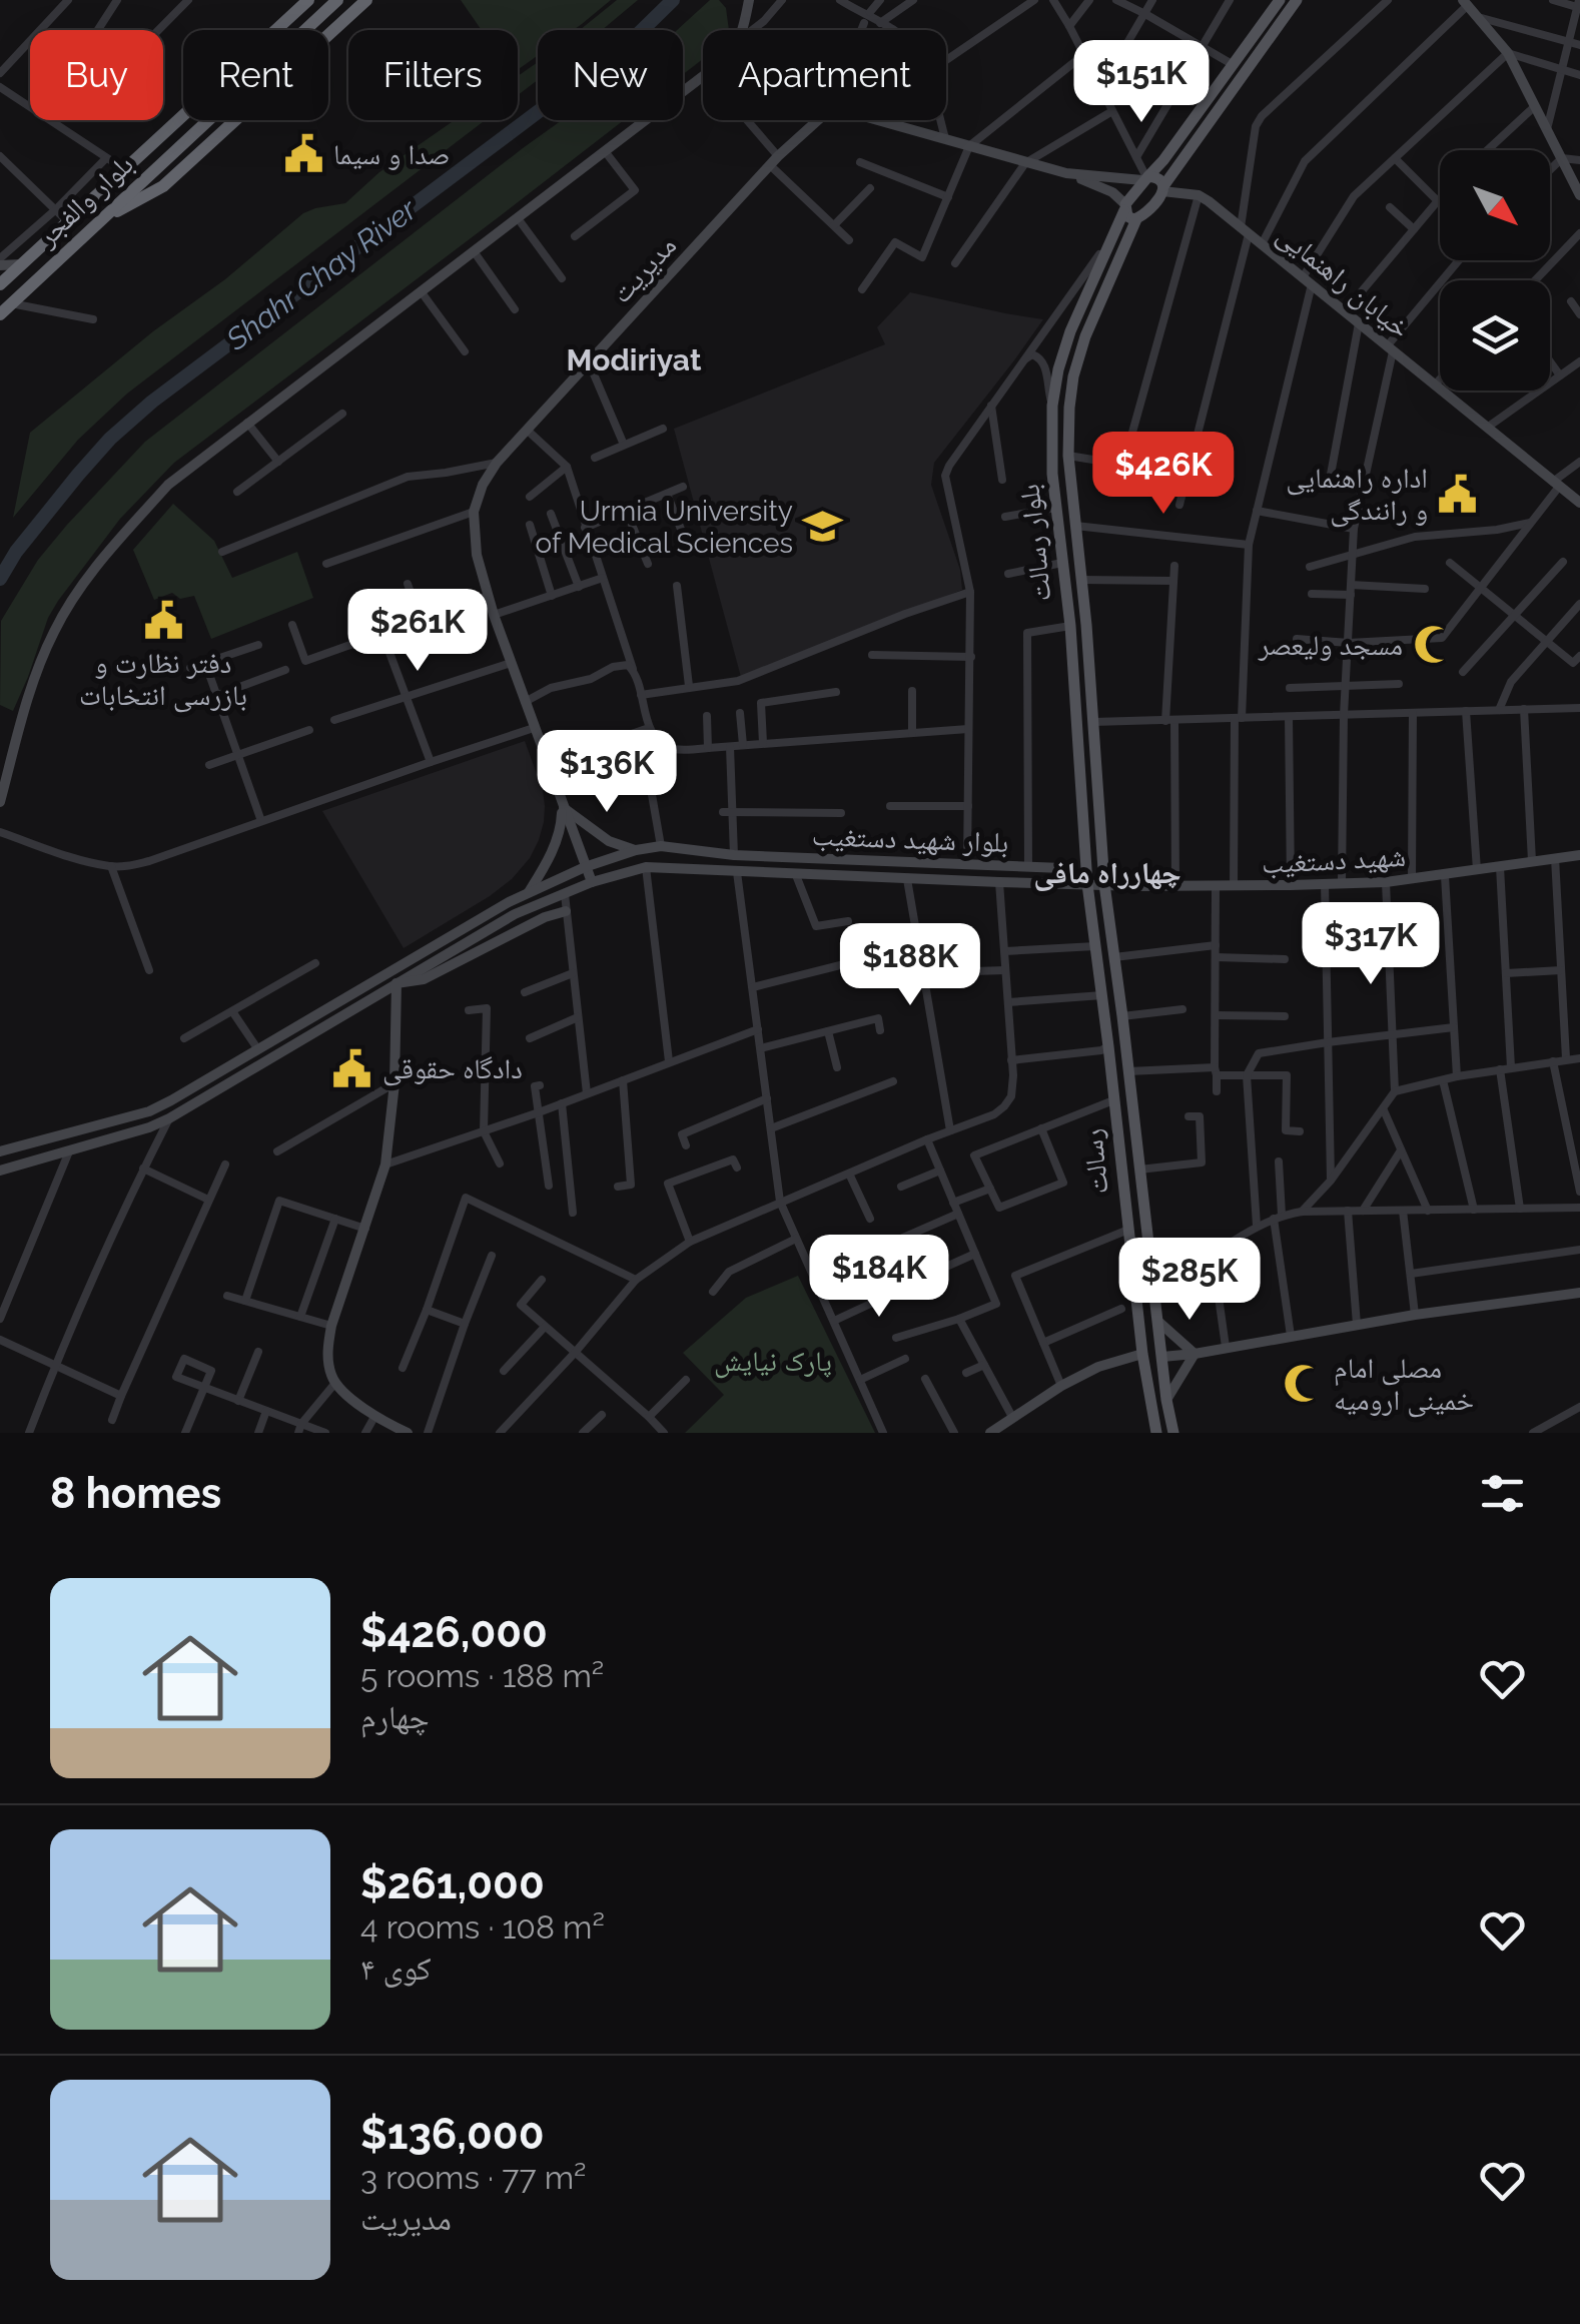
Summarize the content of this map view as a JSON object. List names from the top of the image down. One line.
{"streets":{"highway":["بلوار والفجر"],"main road":["بلوار رسالت","رسالت"],"street":["مدیریت","خیابان راهنمایی","بلوار شهید دستغیب","شهید دستغیب"]},"crossings":[["مدیریت","بلوار شهید دستغیب"],["بلوار رسالت","بلوار شهید دستغیب"],["بلوار رسالت","شهید دستغیب"],["بلوار رسالت","رسالت"],["بلوار شهید دستغیب","شهید دستغیب"],["بلوار شهید دستغیب","رسالت"],["شهید دستغیب","رسالت"]],"districts":["Modiriyat","چهارراه مافی"],"water":["Shahr Chay River"],"parks":["پارک نیایش"],"places":{"public building":["صدا و سیما","اداره راهنمایی و رانندگی","دفتر نظارت و بازرسی انتخابات","دادگاه حقوقی"],"school or university":["Urmia University of Medical Sciences"],"mosque":["مسجد ولیعصر","مصلی امام خمینی ارومیه"]},"north":"bottom right","page":{"chip":["Buy","Rent","Filters","New","Apartment"],"price":["$151K","$426K","$261K","$136K","$317K","$188K","$184K","$285K"],"heading":"8 homes","list":[{"name":"$426,000","note":"5 rooms · 188 m² · چهارم"},{"name":"$261,000","note":"4 rooms · 108 m² · کوی ۴"},{"name":"$136,000","note":"3 rooms · 77 m² · مدیریت"}]}}
